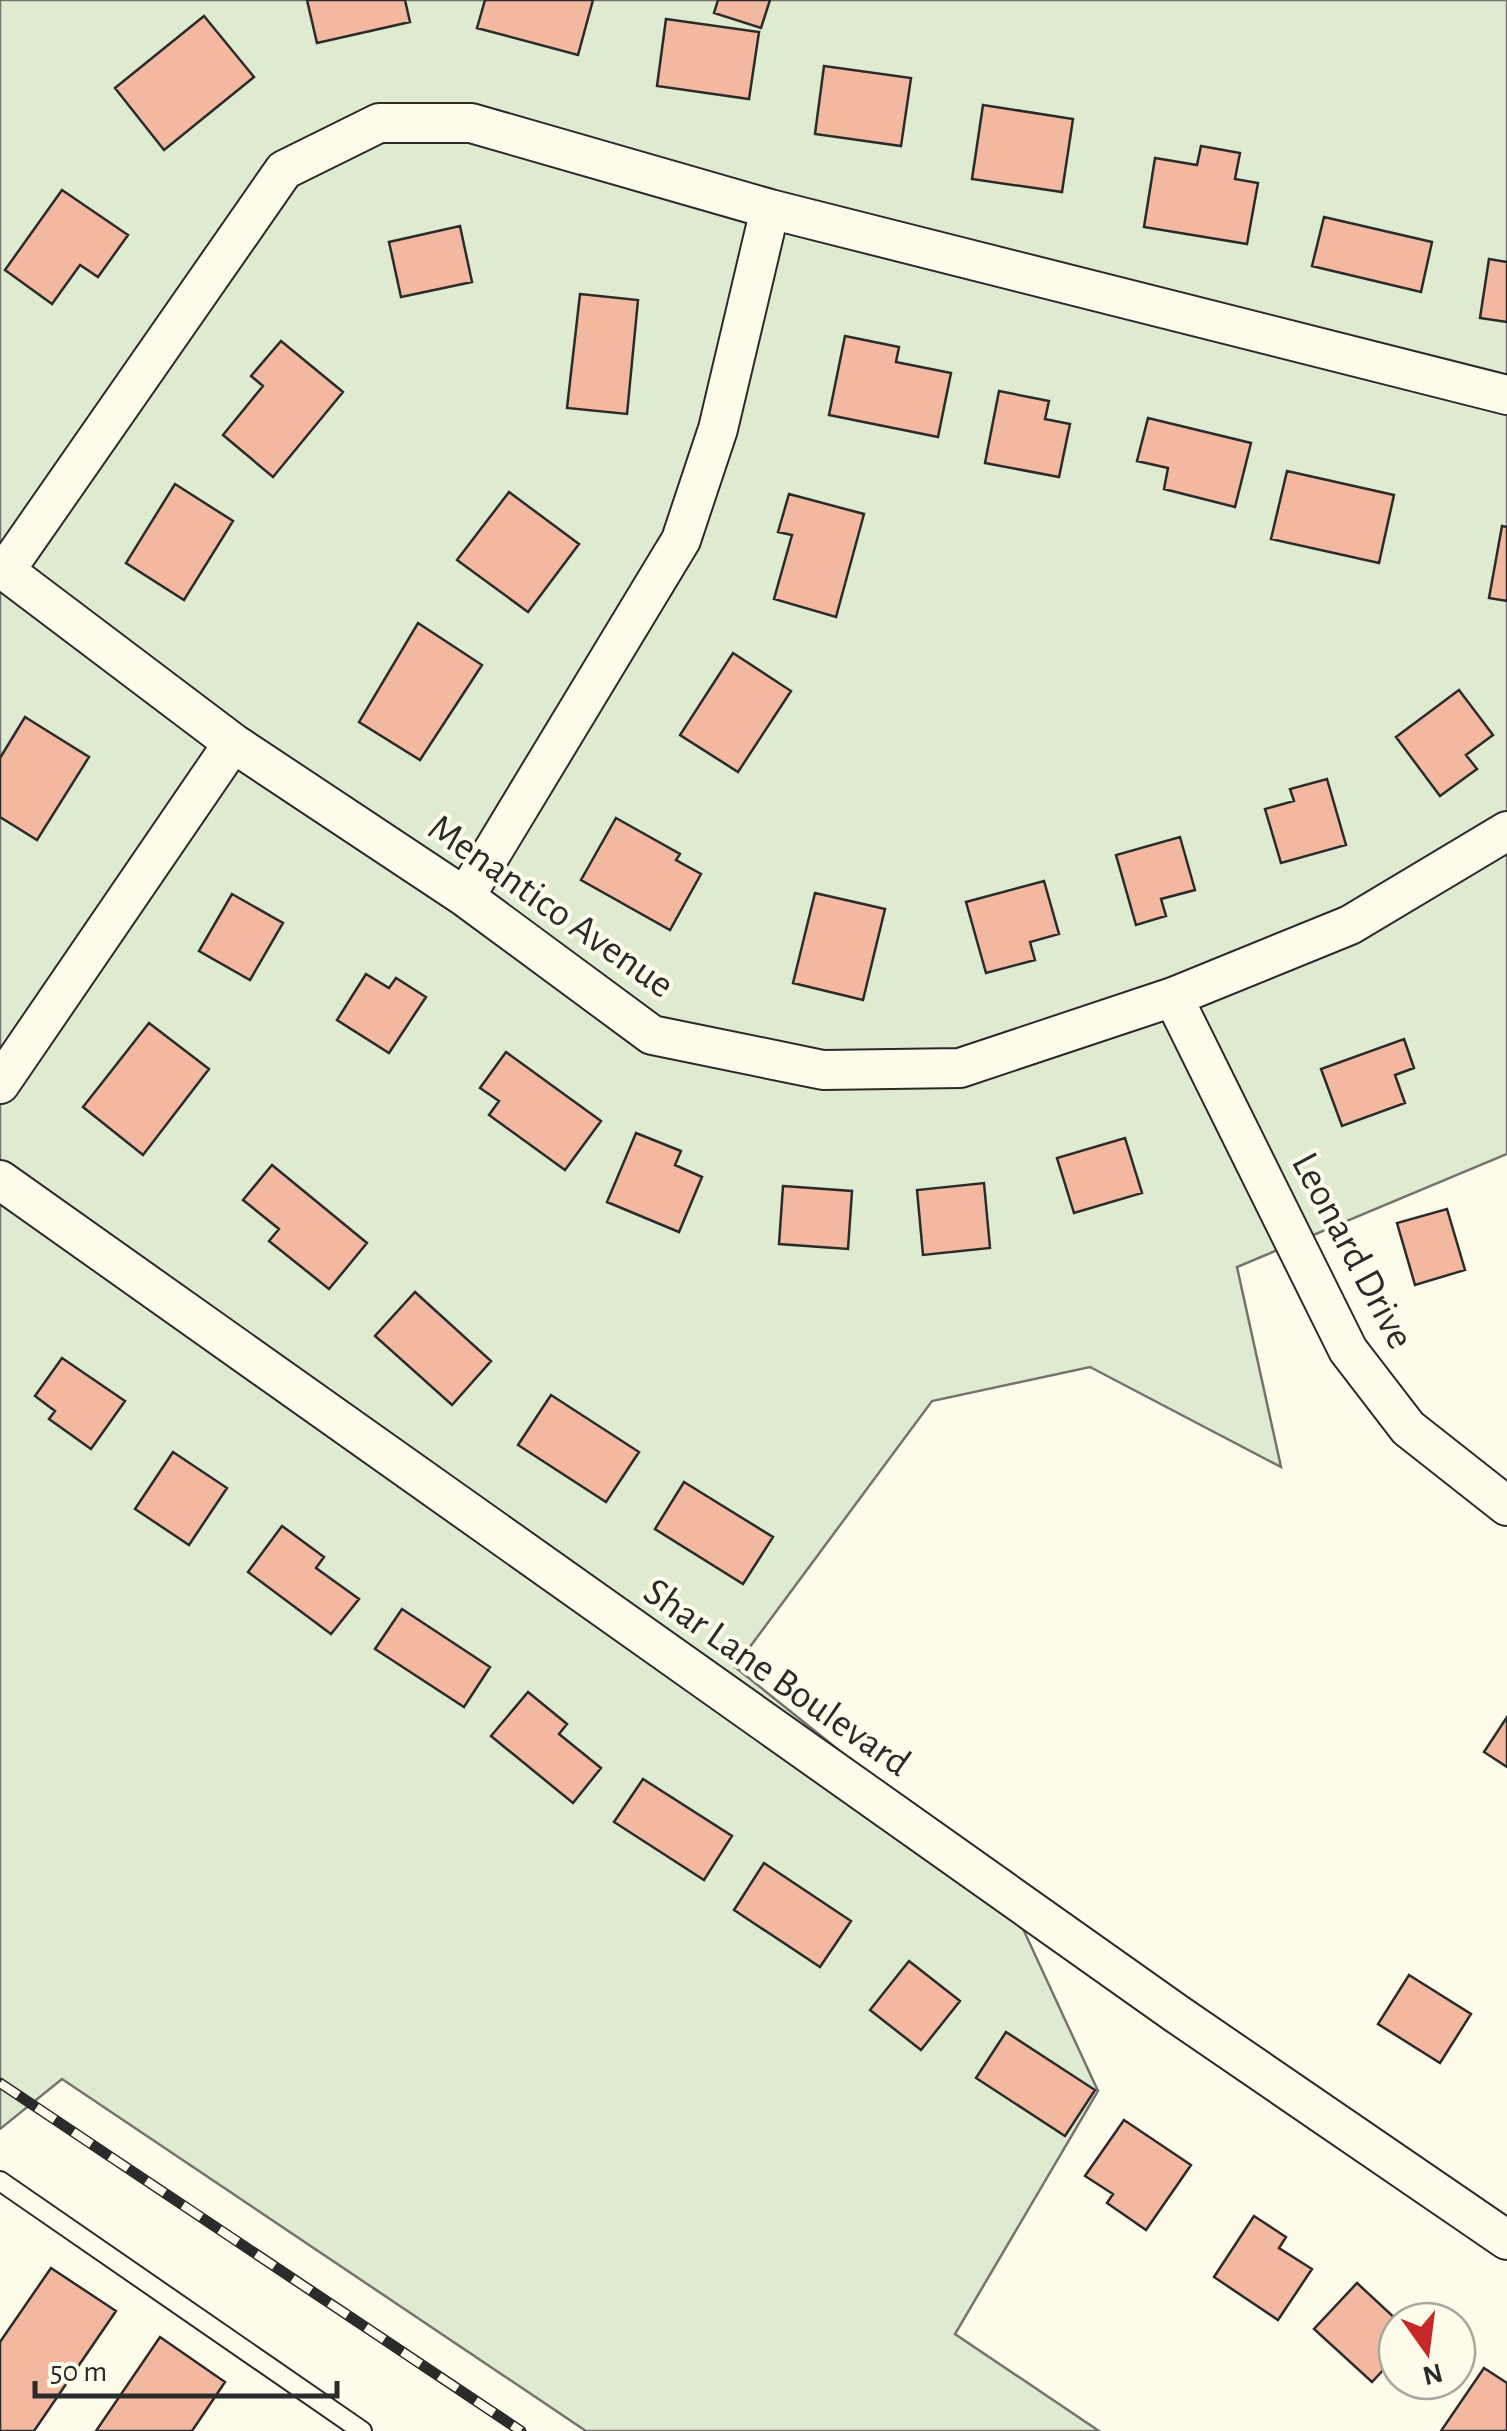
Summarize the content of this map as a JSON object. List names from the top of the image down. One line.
{"streets":{"street":["Menantico Avenue","Leonard Drive","Shar Lane Boulevard"]},"crossings":[["Menantico Avenue","Leonard Drive"]],"scale_bar":"50 m","north":"bottom"}
